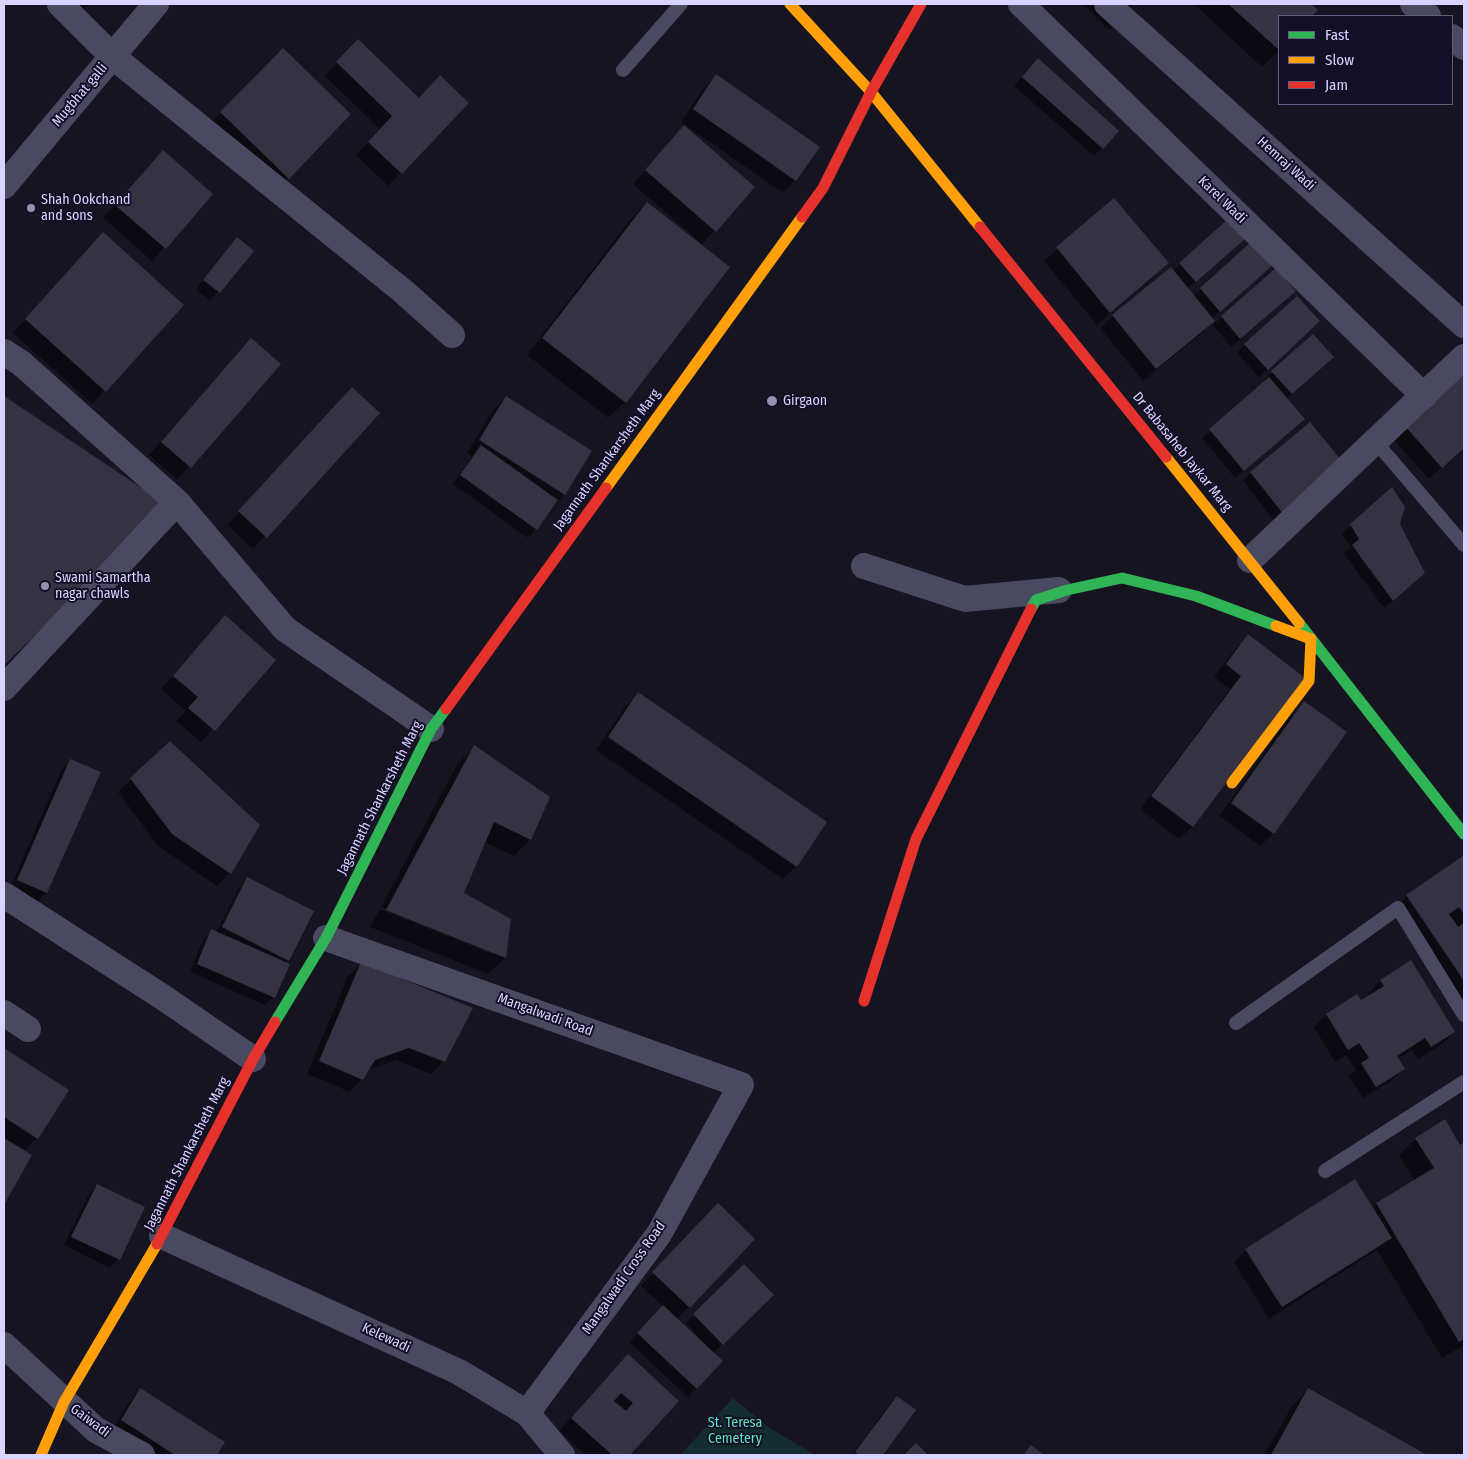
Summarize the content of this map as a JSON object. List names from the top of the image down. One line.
{"streets":{"street":["Mugbhat galli","Hemraj Wadi","Karel Wadi","Dr Babasaheb Jaykar Marg","Jagannath Shankarsheth Marg","Mangalwadi Road","Mangalwadi Cross Road","Kelewadi","Gaiwadi"]},"crossings":[["Dr Babasaheb Jaykar Marg","Jagannath Shankarsheth Marg"],["Jagannath Shankarsheth Marg","Mangalwadi Road"],["Jagannath Shankarsheth Marg","Kelewadi"],["Jagannath Shankarsheth Marg","Gaiwadi"],["Mangalwadi Road","Mangalwadi Cross Road"],["Mangalwadi Cross Road","Kelewadi"]],"parks":["St. Teresa Cemetery"],"places":["Shah Ookchand and sons","Girgaon","Swami Samartha nagar chawls"],"legend":["Fast","Slow","Jam"]}
